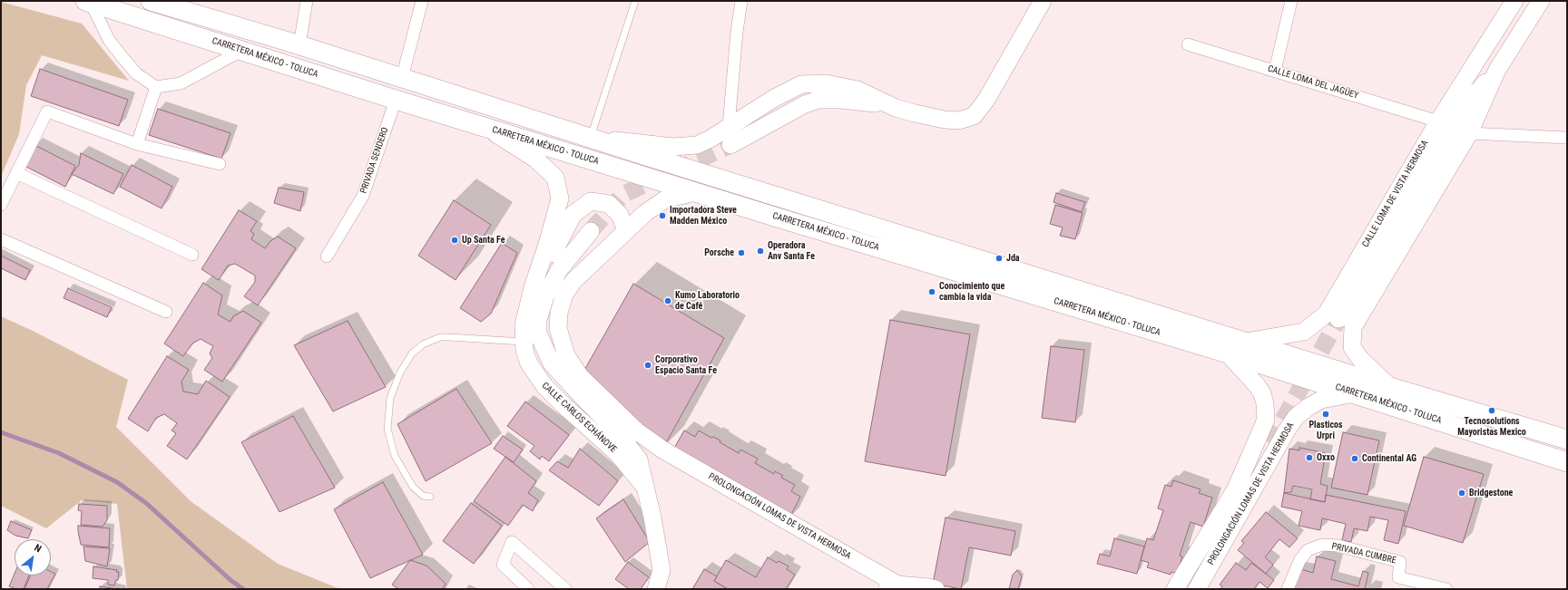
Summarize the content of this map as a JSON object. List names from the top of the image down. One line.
{"streets":{"main road":["CARRETERA MÉXICO - TOLUCA"],"street":["CALLE LOMA DEL JAGÜEY","PRIVADA SENDERO","CALLE LOMA DE VISTA HERMOSA","CALLE CARLOS ECHÁNOVE","PROLONGACIÓN LOMAS DE VISTA HERMOSA","PRIVADA CUMBRE"]},"crossings":[["CARRETERA MÉXICO - TOLUCA","PRIVADA SENDERO"],["CARRETERA MÉXICO - TOLUCA","CALLE LOMA DE VISTA HERMOSA"],["CARRETERA MÉXICO - TOLUCA","CALLE CARLOS ECHÁNOVE"],["CARRETERA MÉXICO - TOLUCA","PROLONGACIÓN LOMAS DE VISTA HERMOSA"],["CALLE LOMA DEL JAGÜEY","CALLE LOMA DE VISTA HERMOSA"]],"places":["Importadora Steve Madden México","Up Santa Fe","Operadora Anv Santa Fe","Porsche","Jda","Conocimiento que cambia la vida","Kumo Laboratorio de Café","Corporativo Espacio Santa Fe","Tecnosolutions Mayoristas Mexico","Plasticos Urpri","Oxxo","Continental AG","Bridgestone"],"north":"top right"}
